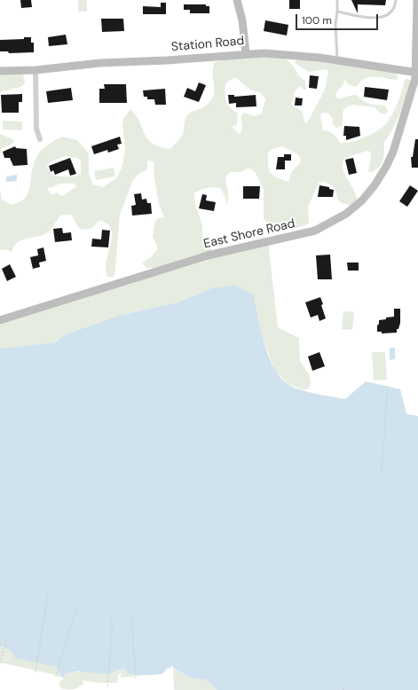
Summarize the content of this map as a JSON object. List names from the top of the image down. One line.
{"streets":{"main road":["Station Road","East Shore Road"]},"crossings":[["Station Road","East Shore Road"]],"scale_bar":"100 m"}
